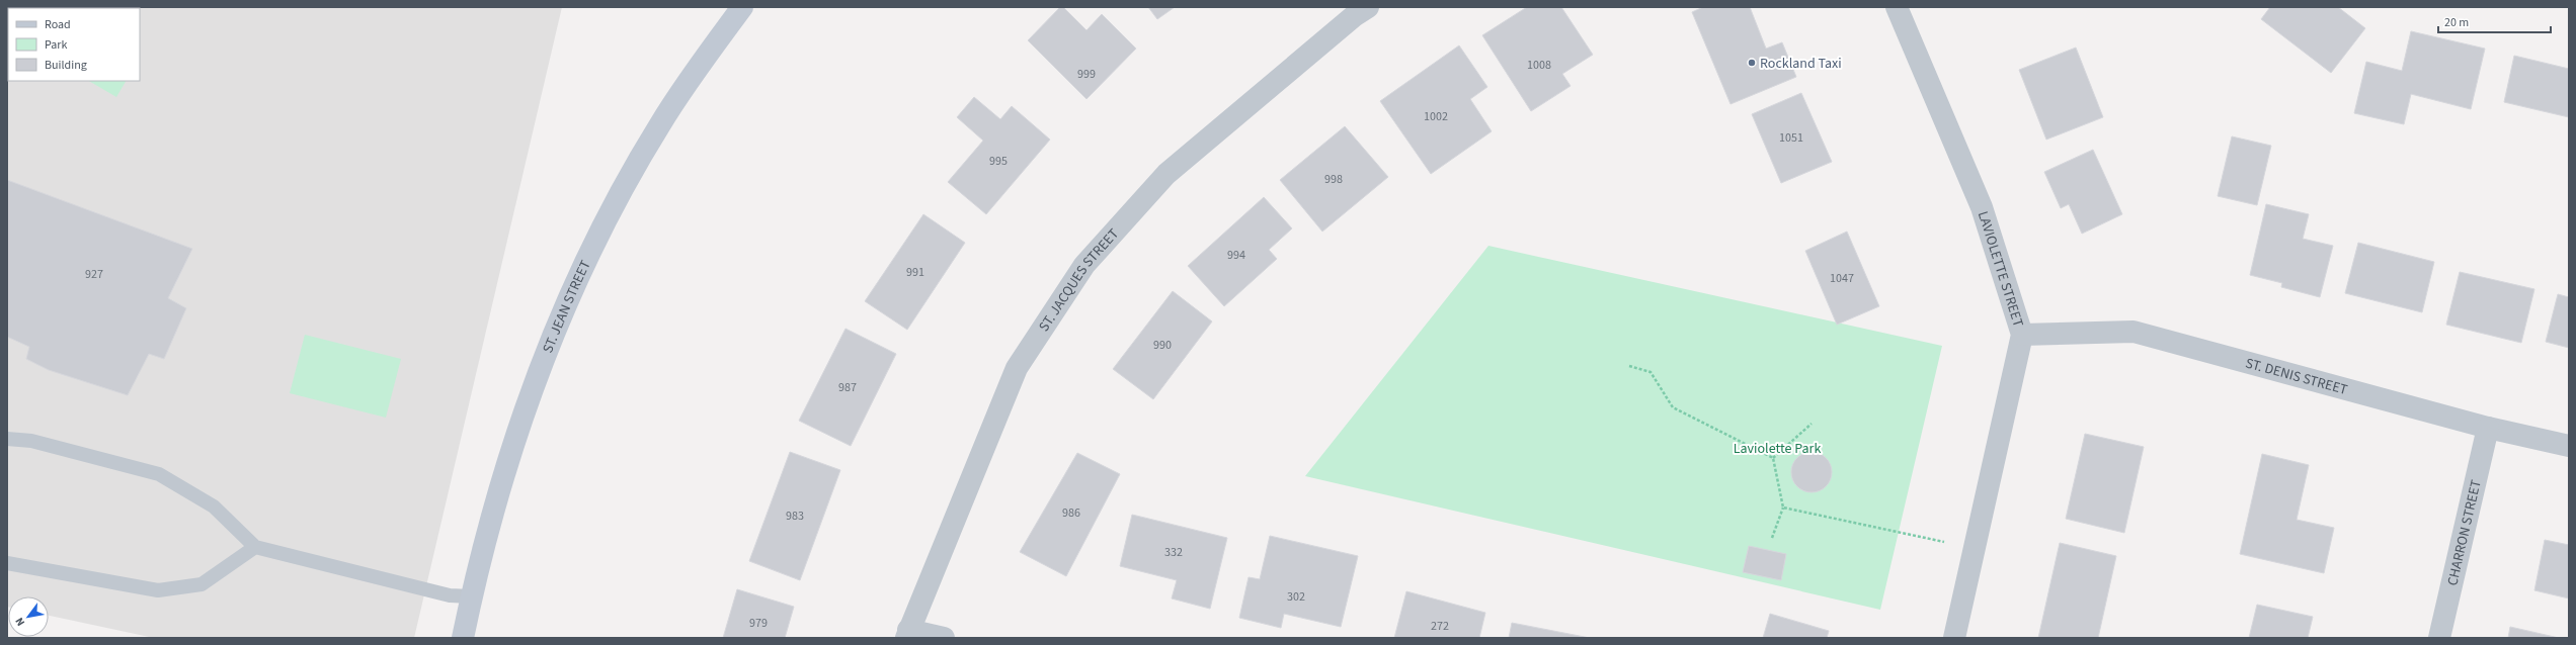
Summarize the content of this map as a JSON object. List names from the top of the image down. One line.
{"streets":{"main road":["ST. JEAN STREET"],"street":["LAVIOLETTE STREET","ST. JACQUES STREET","ST. DENIS STREET","CHARRON STREET"]},"crossings":[["LAVIOLETTE STREET","ST. DENIS STREET"],["ST. DENIS STREET","CHARRON STREET"]],"parks":["Laviolette Park"],"places":["Rockland Taxi"],"house_numbers":["1008","999","1002","1051","995","998","994","991","927","1047","990","987","986","983","332","302","979","272"],"legend":["Road","Park","Building"],"scale_bar":"20 m","north":"bottom left"}
